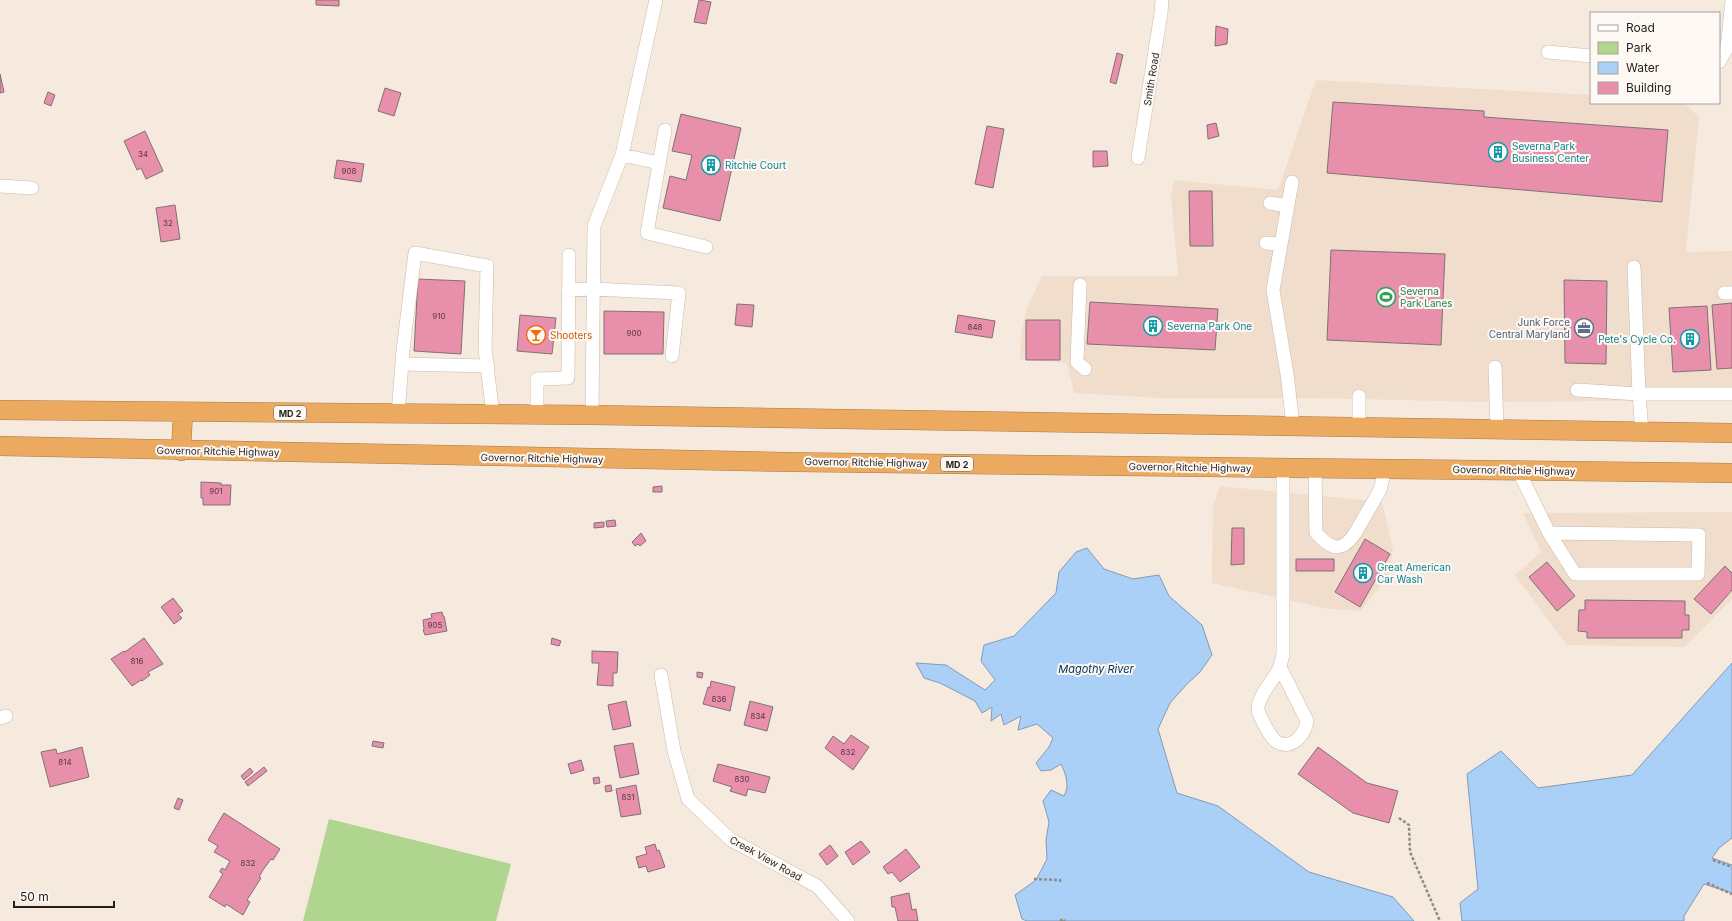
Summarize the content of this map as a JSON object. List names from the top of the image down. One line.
{"streets":{"highway":["MD 2","Governor Ritchie Highway"],"street":["Smith Road","Creek View Road"]},"water":["Magothy River"],"places":{"building":["Severna Park Business Center","Ritchie Court","Severna Park One","Pete's Cycle Co.","Great American Car Wash"],"sports":["Severna Park Lanes"],"office":["Junk Force Central Maryland"],"bar":["Shooters"]},"house_numbers":["34","908","32","910","848","900","901","905","816","836","834","832","814","830","831","832"],"legend":["Road","Park","Water","Building"],"scale_bar":"50 m"}
